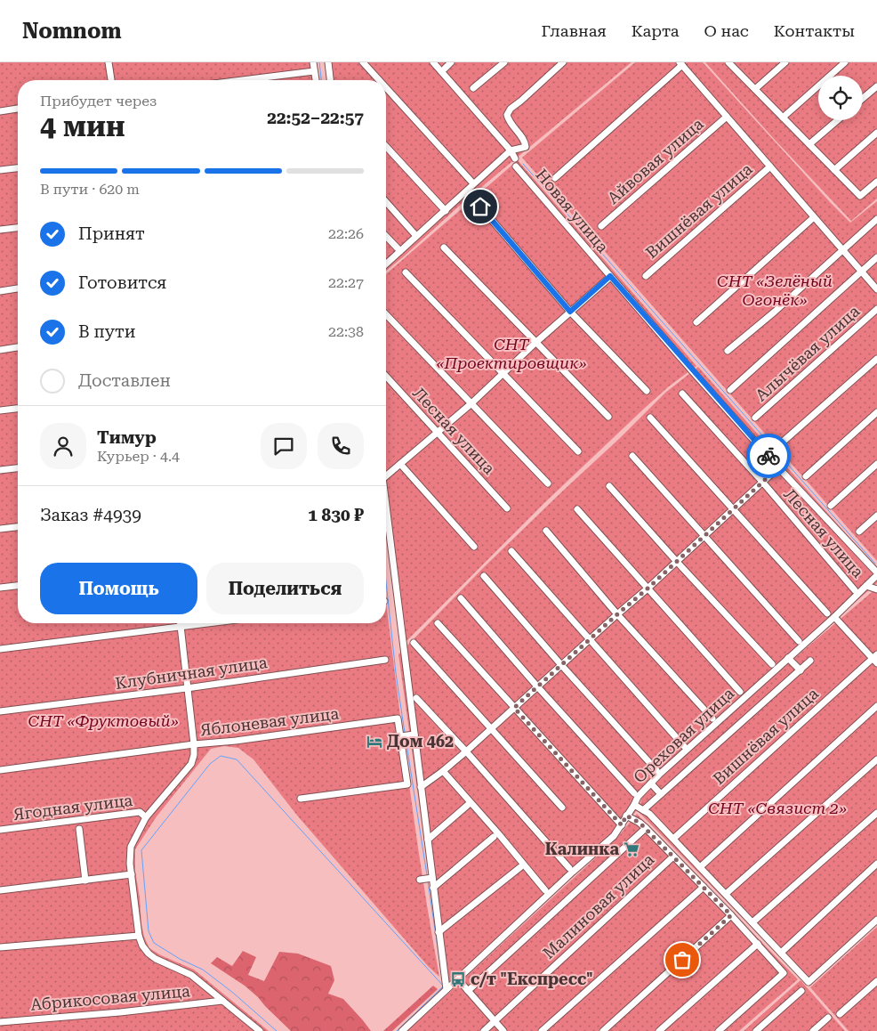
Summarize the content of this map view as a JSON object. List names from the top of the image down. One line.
{"streets":{"street":["Айвовая улица","Новая улица","Вишнёвая улица","Алычёвая улица","Лесная улица","Клубничная улица","Яблоневая улица","Ореховая улица","Ягодная улица","Малиновая улица","Абрикосовая улица"]},"crossings":[["Новая улица","Ореховая улица"]],"parks":["СНТ «Зелёный Огонёк»","СНТ «Проектировщик»","СНТ «Фруктовый»","СНТ «Связист 2»"],"places":{"hotel":["Дом 462"],"supermarket":["Калинка"],"bus stop":["с/т \"Експресс\""]},"page":{"header":"Nomnom","nav":["Главная","Карта","О нас","Контакты"],"heading":["4 мин","Прибудет через","22:52–22:57"],"panel":["Тимур","Курьер · 4.4","Заказ #4939","1 830 ₽"],"bar":"В пути · 620 m","list":[["Принят","22:26"],["Готовится","22:27"],["В пути","22:38"],"Доставлен"],"buttons":["Помощь","Поделиться"]}}
